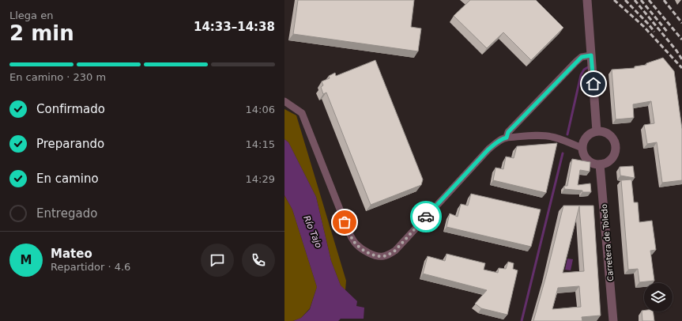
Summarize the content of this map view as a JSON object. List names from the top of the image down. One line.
{"streets":{"street":["Carretera de Toledo"]},"water":["Río Tajo"],"page":{"heading":["2 min","Llega en","14:33–14:38"],"panel":["Mateo","Repartidor · 4.6"],"bar":"En camino · 230 m","list":[["Confirmado","14:06"],["Preparando","14:15"],["En camino","14:29"],"Entregado"],"round":"M"}}
